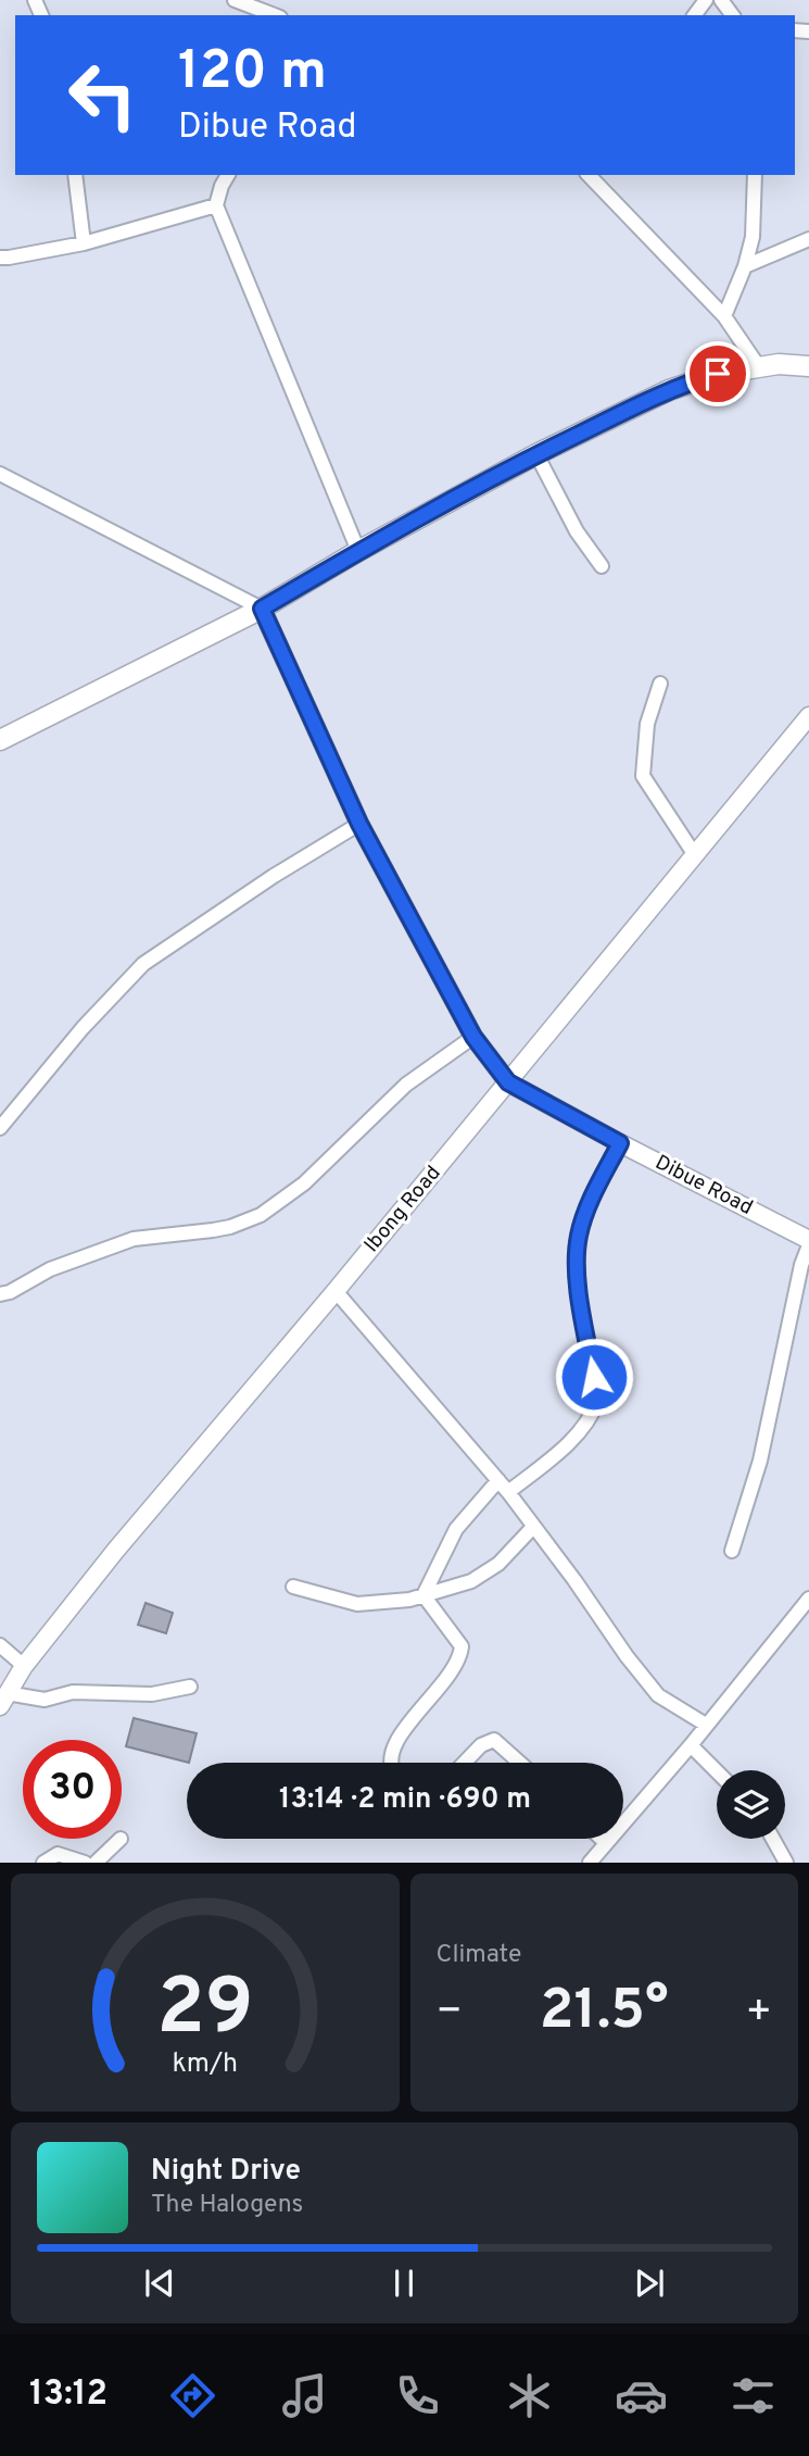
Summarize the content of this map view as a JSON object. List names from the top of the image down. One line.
{"streets":{"street":["Dibue Road","Ibong Road"]},"crossings":[["Dibue Road","Ibong Road"]],"page":{"turn":["120 m","Dibue Road"],"limit":"30","trip":"13:14 · 2 min · 690 m","tile":"Climate","heat":["−","21.5°","+"],"song":["Night Drive","The Halogens"],"tabs":"13:12","gauge":["29","km/h"]}}
